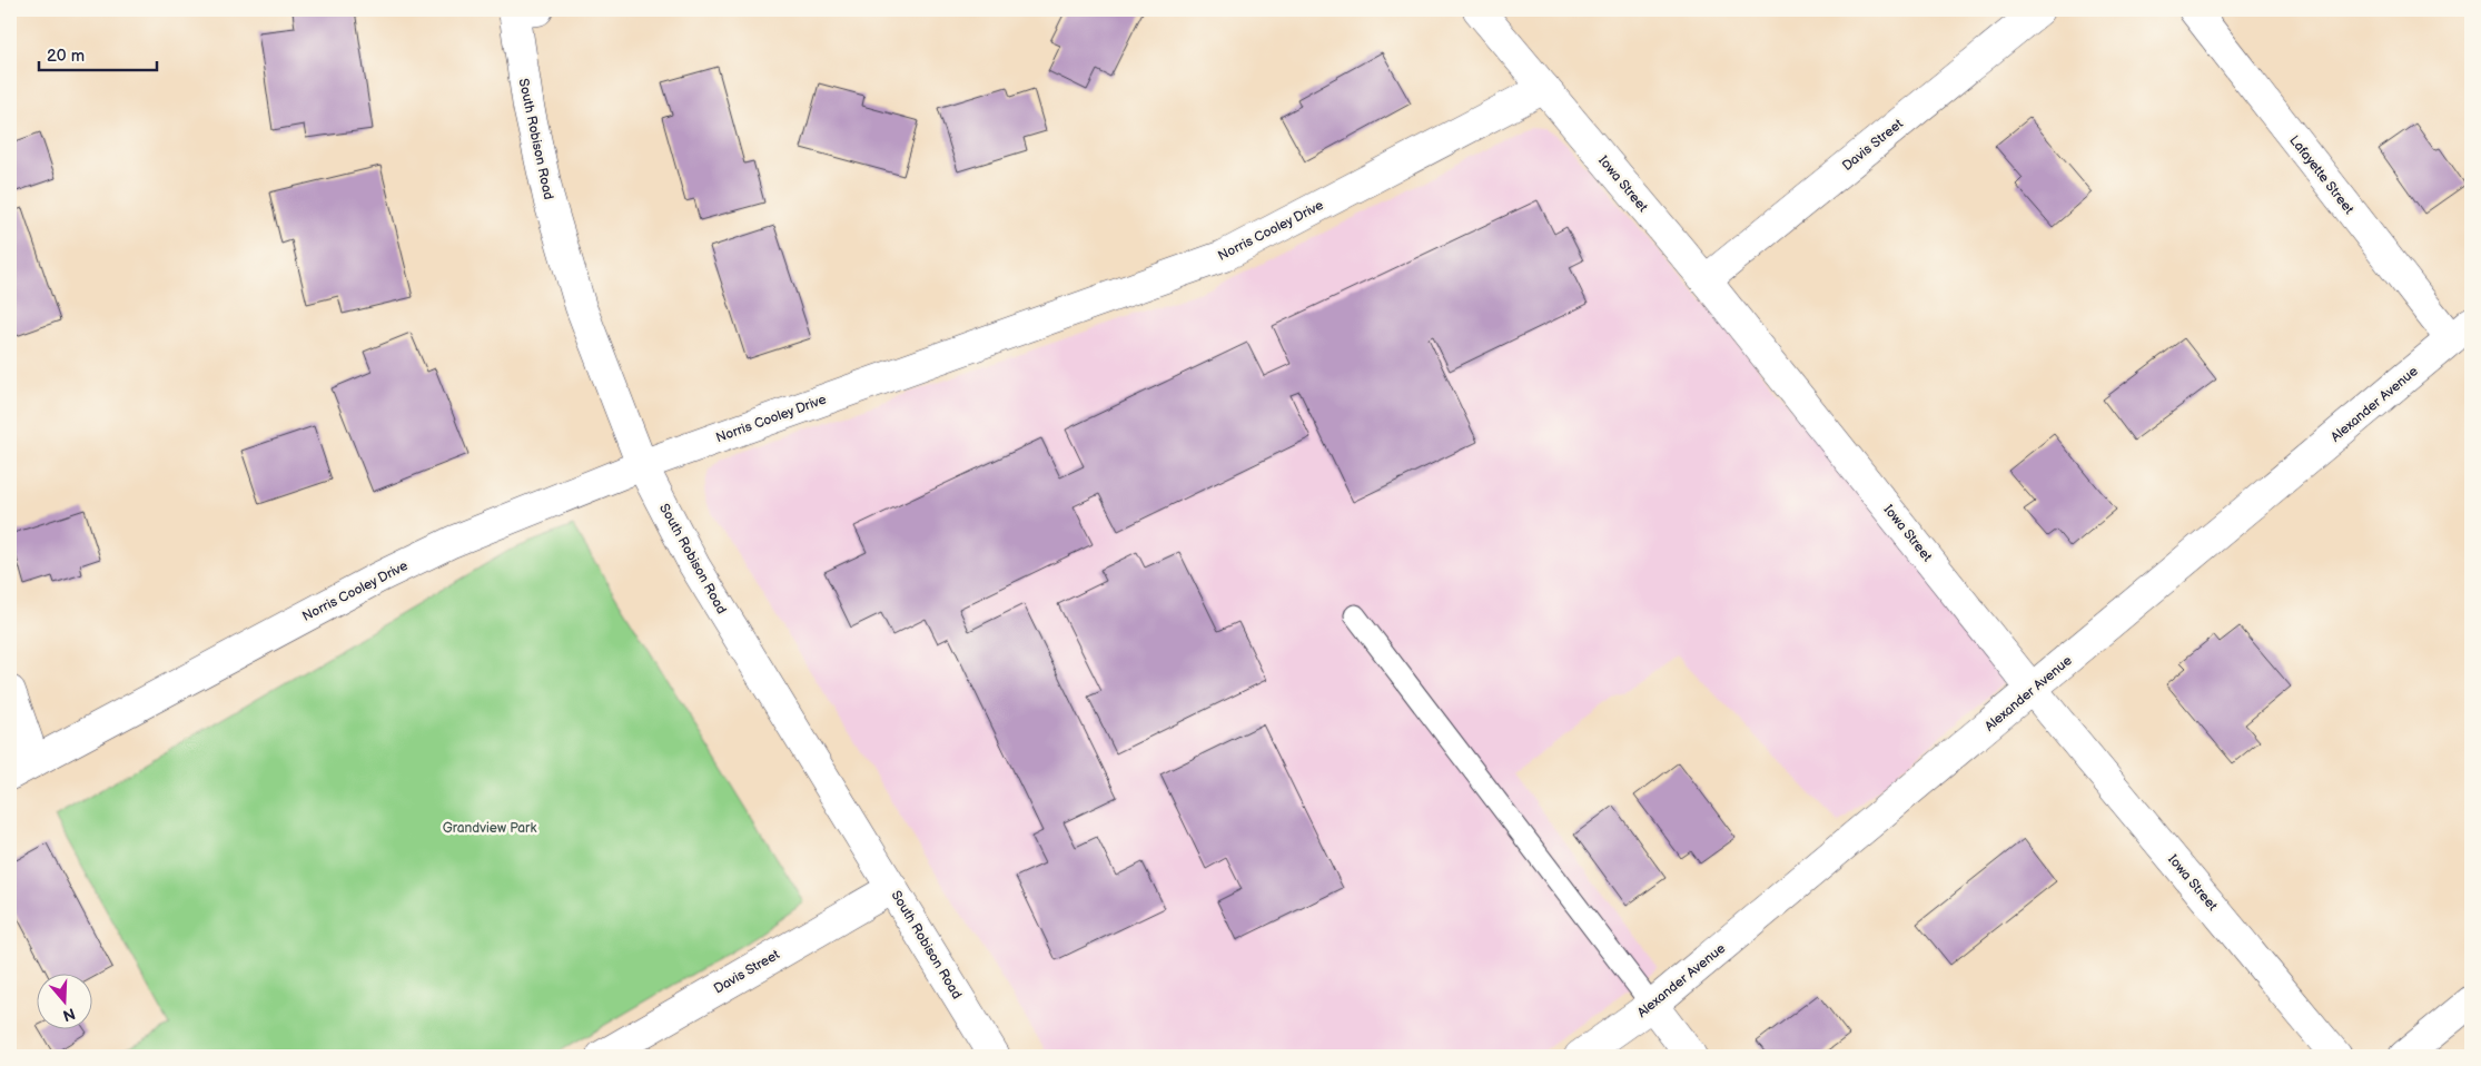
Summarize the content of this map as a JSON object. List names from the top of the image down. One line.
{"streets":{"street":["South Robison Road","Davis Street","Lafayette Street","Iowa Street","Norris Cooley Drive","Alexander Avenue"]},"crossings":[["South Robison Road","Davis Street"],["South Robison Road","Norris Cooley Drive"],["Davis Street","Iowa Street"],["Lafayette Street","Alexander Avenue"],["Iowa Street","Norris Cooley Drive"],["Iowa Street","Alexander Avenue"]],"parks":["Grandview Park"],"scale_bar":"20 m","north":"bottom"}
